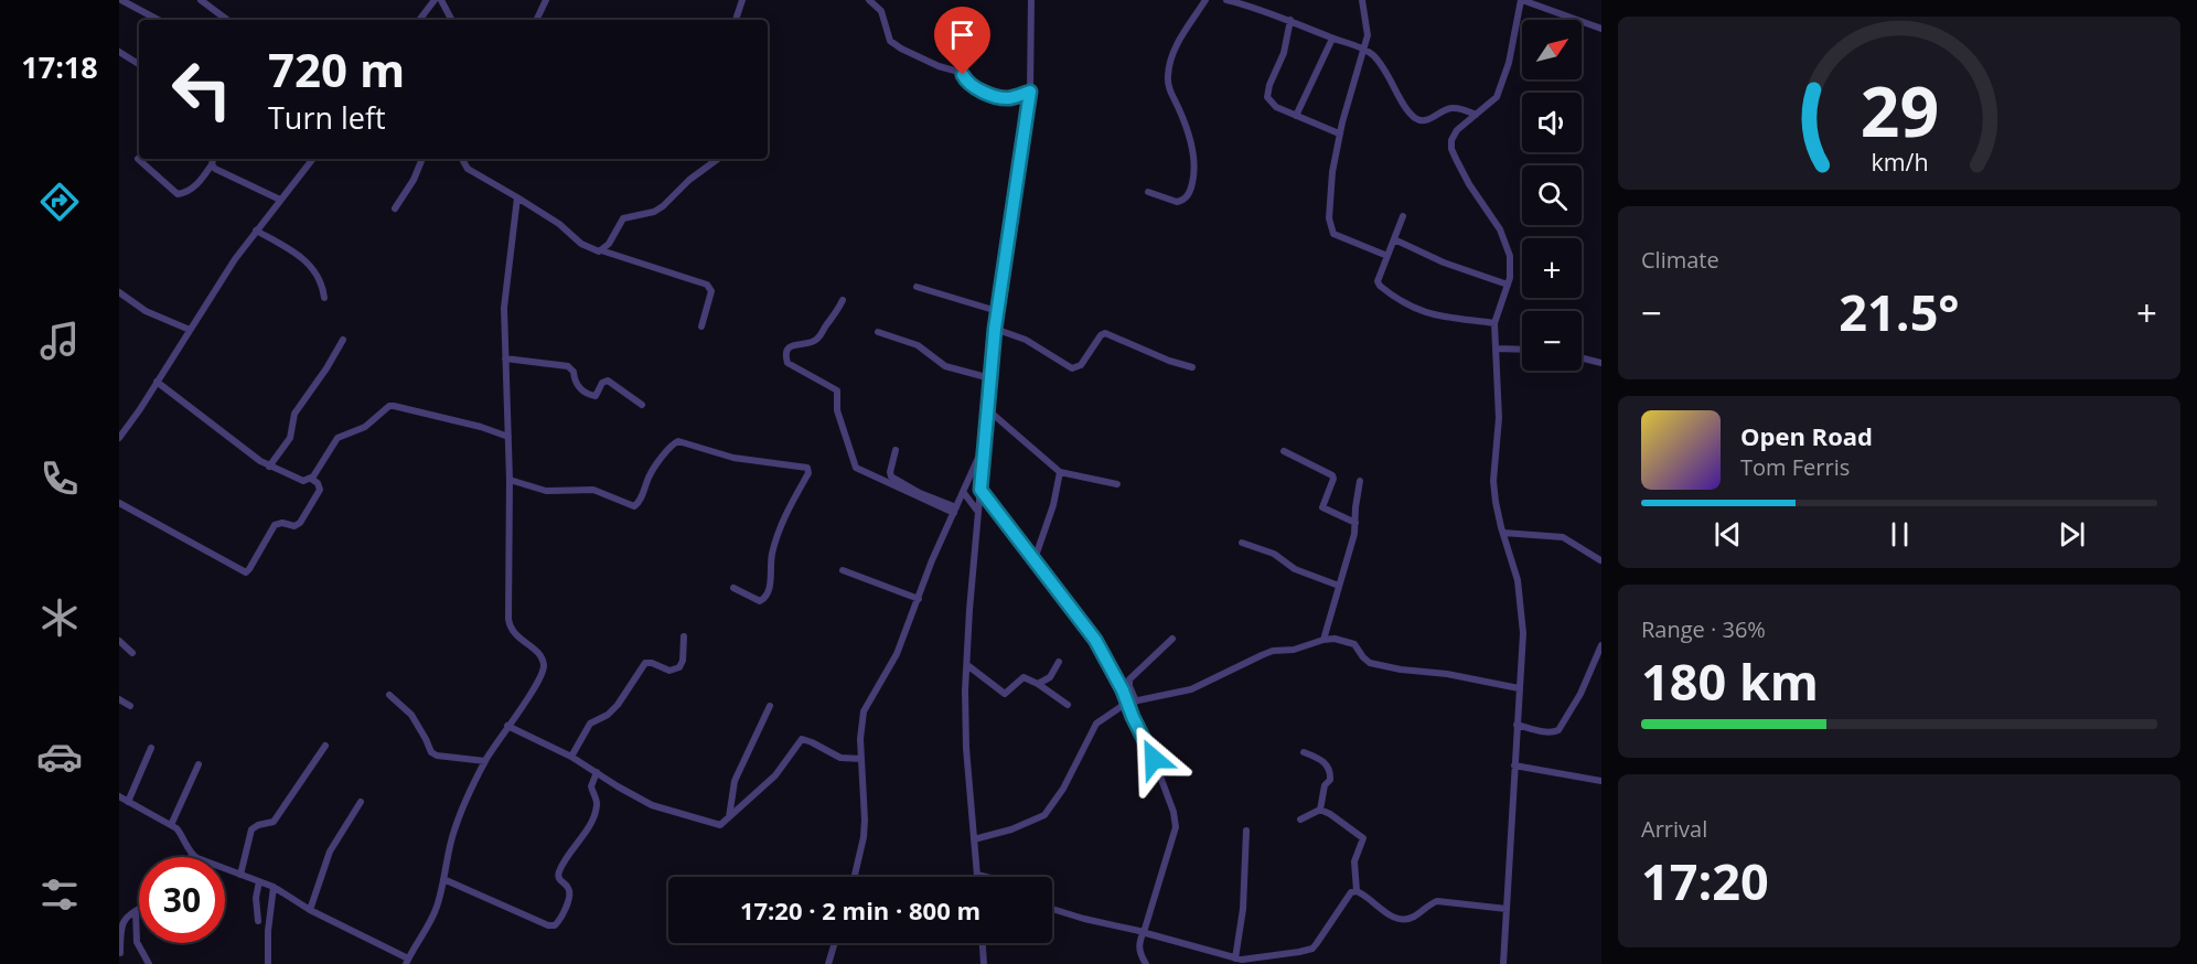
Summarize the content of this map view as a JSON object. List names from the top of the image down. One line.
{"north":"top right","page":{"tabs":"17:18","map_buttons":["+","−"],"turn":["720 m","Turn left"],"tile":["Climate",["Range · 36%","180 km"],["Arrival","17:20"]],"heat":["−","21.5°","+"],"song":["Open Road","Tom Ferris"],"limit":"30","trip":"17:20 · 2 min · 800 m","gauge":["29","km/h"]}}
